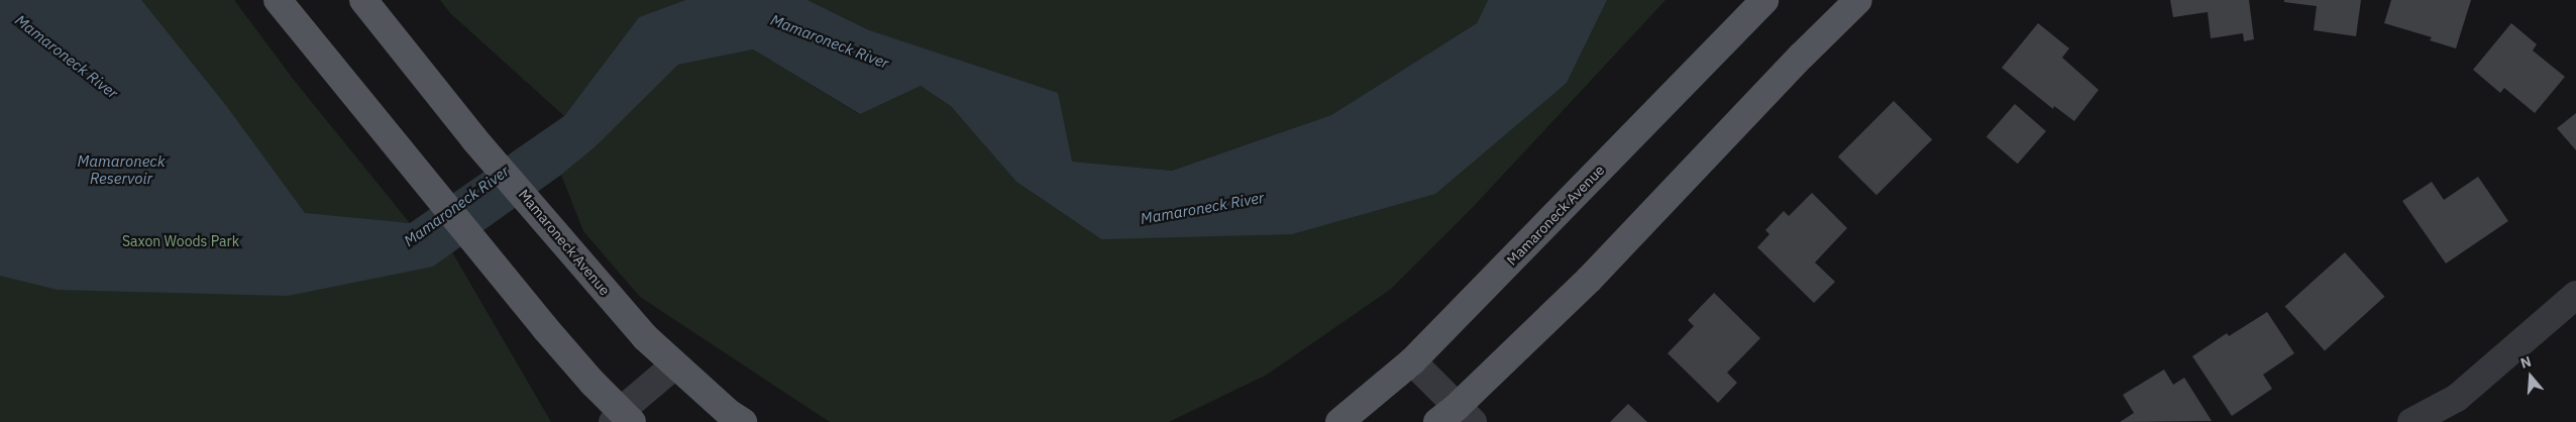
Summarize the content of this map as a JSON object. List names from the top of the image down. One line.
{"streets":{"main road":["Mamaroneck Avenue"]},"water":["Mamaroneck River","Mamaroneck Reservoir"],"parks":["Saxon Woods Park"],"north":"top"}
